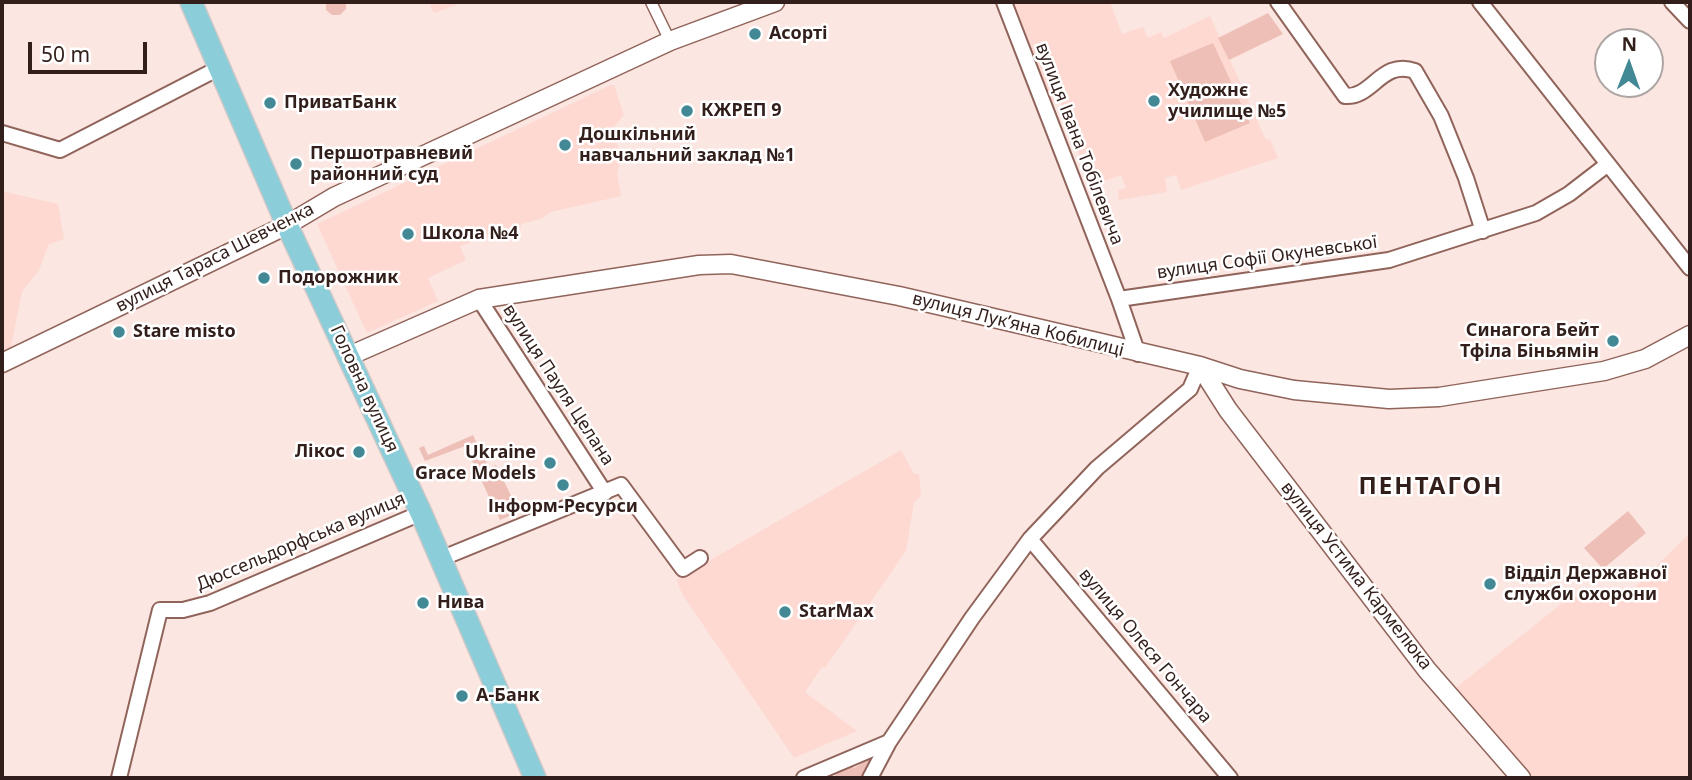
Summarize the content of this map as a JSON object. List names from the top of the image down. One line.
{"streets":{"main road":["Головна вулиця"],"street":["вулиця Івана Тобілевича","вулиця Тараса Шевченка","вулиця Софії Окуневської","вулиця Лукʼяна Кобилиці","вулиця Пауля Целана","Дюссельдорфська вулиця","вулиця Устима Кармелюка","вулиця Олеся Гончара"]},"crossings":[["вулиця Івана Тобілевича","вулиця Софії Окуневської"],["вулиця Івана Тобілевича","вулиця Лукʼяна Кобилиці"],["вулиця Тараса Шевченка","Головна вулиця"],["вулиця Лукʼяна Кобилиці","вулиця Пауля Целана"],["вулиця Лукʼяна Кобилиці","Головна вулиця"],["вулиця Лукʼяна Кобилиці","вулиця Устима Кармелюка"],["вулиця Пауля Целана","Головна вулиця"],["Головна вулиця","Дюссельдорфська вулиця"]],"districts":["ПЕНТАГОН"],"places":["Асорті","Художнє училище №5","ПриватБанк","КЖРЕП 9","Дошкільний навчальний заклад №1","Першотравневий районний суд","Школа №4","Подорожник","Stare misto","Синагога Бейт Тфіла Біньямін","Лікос","Ukraine Grace Models","Інформ-Ресурси","Відділ Державної служби охорони","Нива","StarMax","А-Банк"],"scale_bar":"50 m","north":"top"}
